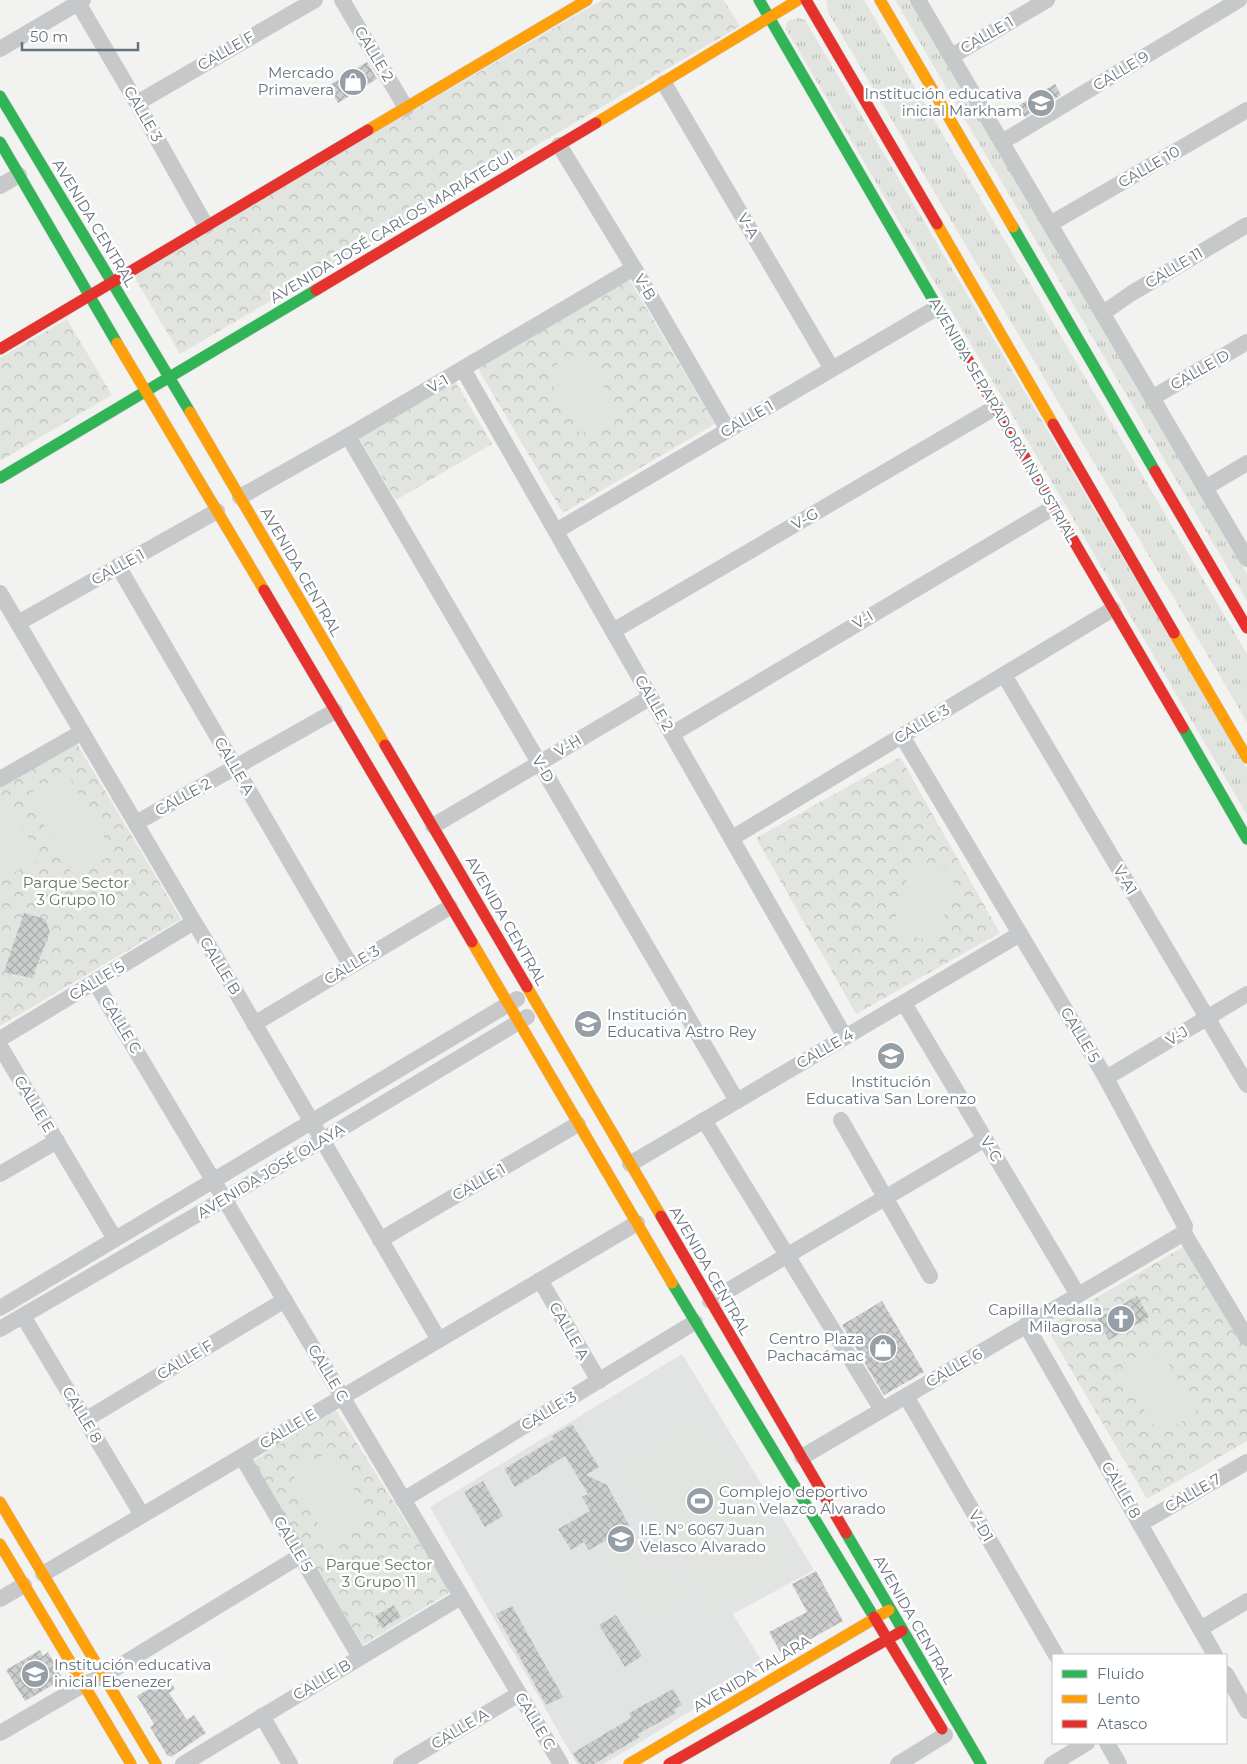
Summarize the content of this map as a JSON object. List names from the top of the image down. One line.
{"streets":{"street":["CALLE 1","CALLE F","CALLE 2","CALLE 9","CALLE 3","CALLE 10","AVENIDA CENTRAL","V-A","AVENIDA JOSÉ CARLOS MARIÁTEGUI","CALLE 11","V-B","CALLE D","V-1","AVENIDA SEPARADORA INDUSTRIAL","V-G","V-I","V-H","CALLE A","V-D","V-A1","CALLE B","CALLE 5","CALLE C","V-J","CALLE 4","CALLE E","V-C","AVENIDA JOSÉ OLAYA","CALLE 6","CALLE 8","CALLE 7","V-D1","AVENIDA TALARA"]},"crossings":[["CALLE 1","CALLE 2"],["CALLE 1","AVENIDA CENTRAL"],["CALLE 1","V-A"],["CALLE 1","V-B"],["CALLE 1","AVENIDA SEPARADORA INDUSTRIAL"],["CALLE 1","CALLE A"],["CALLE 1","CALLE B"],["CALLE F","CALLE 3"],["CALLE F","CALLE C"],["CALLE F","CALLE 8"],["CALLE 2","CALLE 3"],["CALLE 2","AVENIDA CENTRAL"],["CALLE 2","V-1"],["CALLE 2","V-G"],["CALLE 2","V-I"],["CALLE 2","V-H"],["CALLE 2","CALLE A"],["CALLE 2","CALLE B"],["CALLE 2","CALLE 4"],["CALLE 3","AVENIDA CENTRAL"],["CALLE 3","AVENIDA SEPARADORA INDUSTRIAL"],["CALLE 3","CALLE A"],["CALLE 3","V-A1"],["CALLE 3","CALLE B"],["CALLE 3","CALLE 5"],["CALLE 3","CALLE C"],["AVENIDA CENTRAL","AVENIDA JOSÉ CARLOS MARIÁTEGUI"],["AVENIDA CENTRAL","V-1"],["AVENIDA CENTRAL","V-H"],["AVENIDA CENTRAL","CALLE 4"],["AVENIDA CENTRAL","CALLE E"],["AVENIDA CENTRAL","AVENIDA JOSÉ OLAYA"],["AVENIDA CENTRAL","CALLE 6"],["AVENIDA CENTRAL","AVENIDA TALARA"],["V-A","AVENIDA JOSÉ CARLOS MARIÁTEGUI"],["AVENIDA JOSÉ CARLOS MARIÁTEGUI","V-B"],["AVENIDA JOSÉ CARLOS MARIÁTEGUI","AVENIDA SEPARADORA INDUSTRIAL"],["V-B","V-1"],["V-1","V-D"],["AVENIDA SEPARADORA INDUSTRIAL","V-G"],["AVENIDA SEPARADORA INDUSTRIAL","V-I"],["V-H","V-D"],["CALLE A","CALLE C"],["CALLE A","CALLE E"],["V-D","CALLE 4"],["V-A1","V-J"],["CALLE B","CALLE 5"],["CALLE B","CALLE C"],["CALLE B","CALLE E"],["CALLE B","AVENIDA JOSÉ OLAYA"],["CALLE 5","CALLE C"],["CALLE 5","V-J"],["CALLE 5","CALLE 4"],["CALLE 5","CALLE E"],["CALLE 5","CALLE 6"],["CALLE C","CALLE E"],["CALLE C","AVENIDA JOSÉ OLAYA"],["CALLE 4","V-C"],["CALLE E","AVENIDA JOSÉ OLAYA"],["CALLE E","CALLE 8"],["V-C","CALLE 6"],["AVENIDA JOSÉ OLAYA","CALLE 8"],["CALLE 6","CALLE 8"],["CALLE 6","V-D1"],["CALLE 8","CALLE 7"]],"parks":["Parque Sector 3 Grupo 10","Parque Sector 3 Grupo 11"],"places":{"shop":["Mercado Primavera","Centro Plaza Pachacámac"],"school or university":["Institución educativa inicial Markham","Institución Educativa Astro Rey","Institución Educativa San Lorenzo","I.E. N° 6067 Juan Velasco Alvarado","Institución educativa inicial Ebenezer"],"church":["Capilla Medalla Milagrosa"],"sports":["Complejo deportivo Juan Velazco Alvarado"]},"legend":["Fluido","Lento","Atasco"],"scale_bar":"50 m"}
